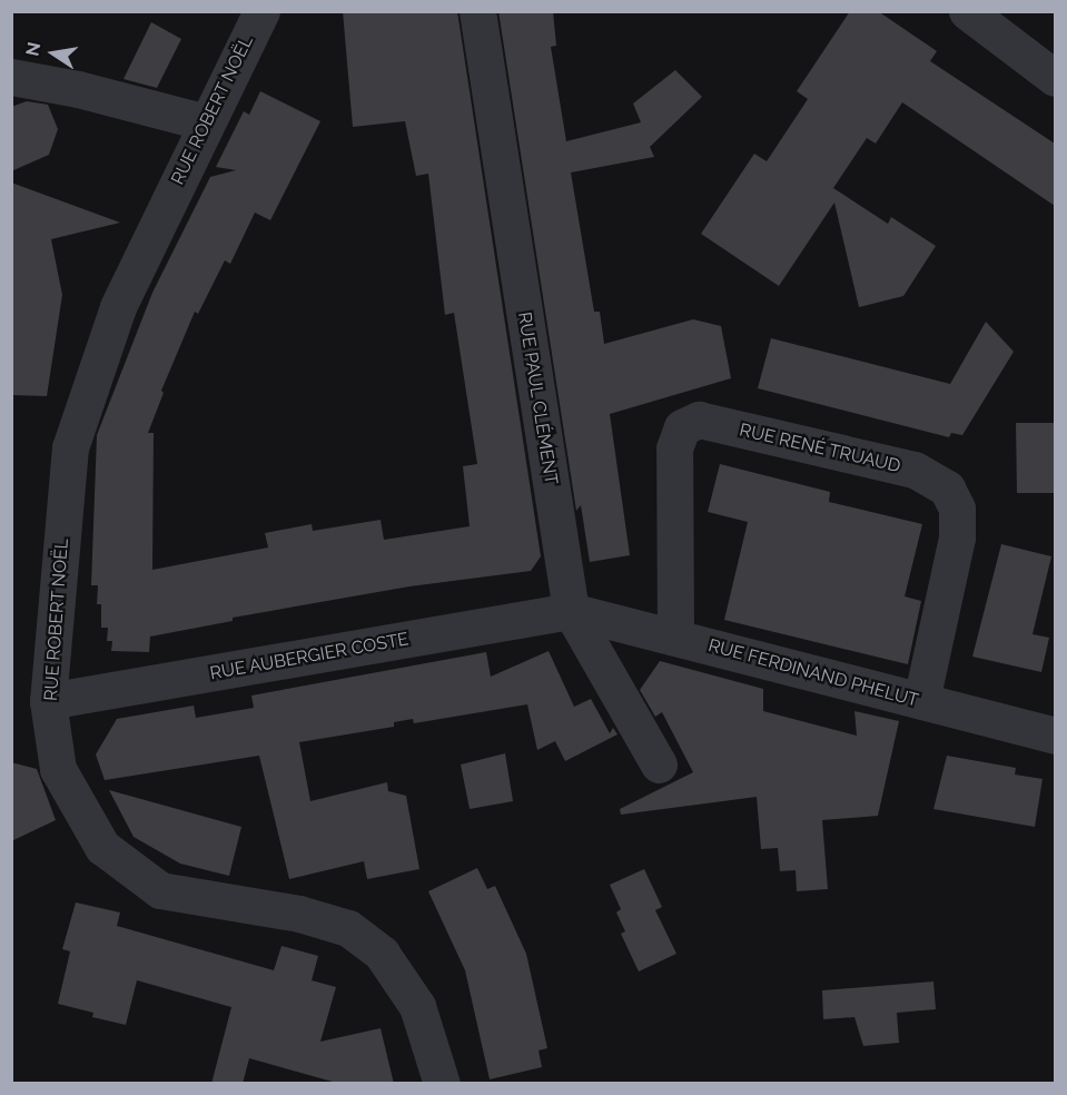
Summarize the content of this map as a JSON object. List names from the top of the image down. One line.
{"streets":{"street":["RUE ROBERT NOËL","RUE PAUL CLÉMENT","RUE RENÉ TRUAUD","RUE AUBERGIER COSTE","RUE FERDINAND PHELUT"]},"crossings":[["RUE ROBERT NOËL","RUE AUBERGIER COSTE"],["RUE PAUL CLÉMENT","RUE AUBERGIER COSTE"],["RUE PAUL CLÉMENT","RUE FERDINAND PHELUT"],["RUE RENÉ TRUAUD","RUE FERDINAND PHELUT"],["RUE AUBERGIER COSTE","RUE FERDINAND PHELUT"]],"north":"left"}
